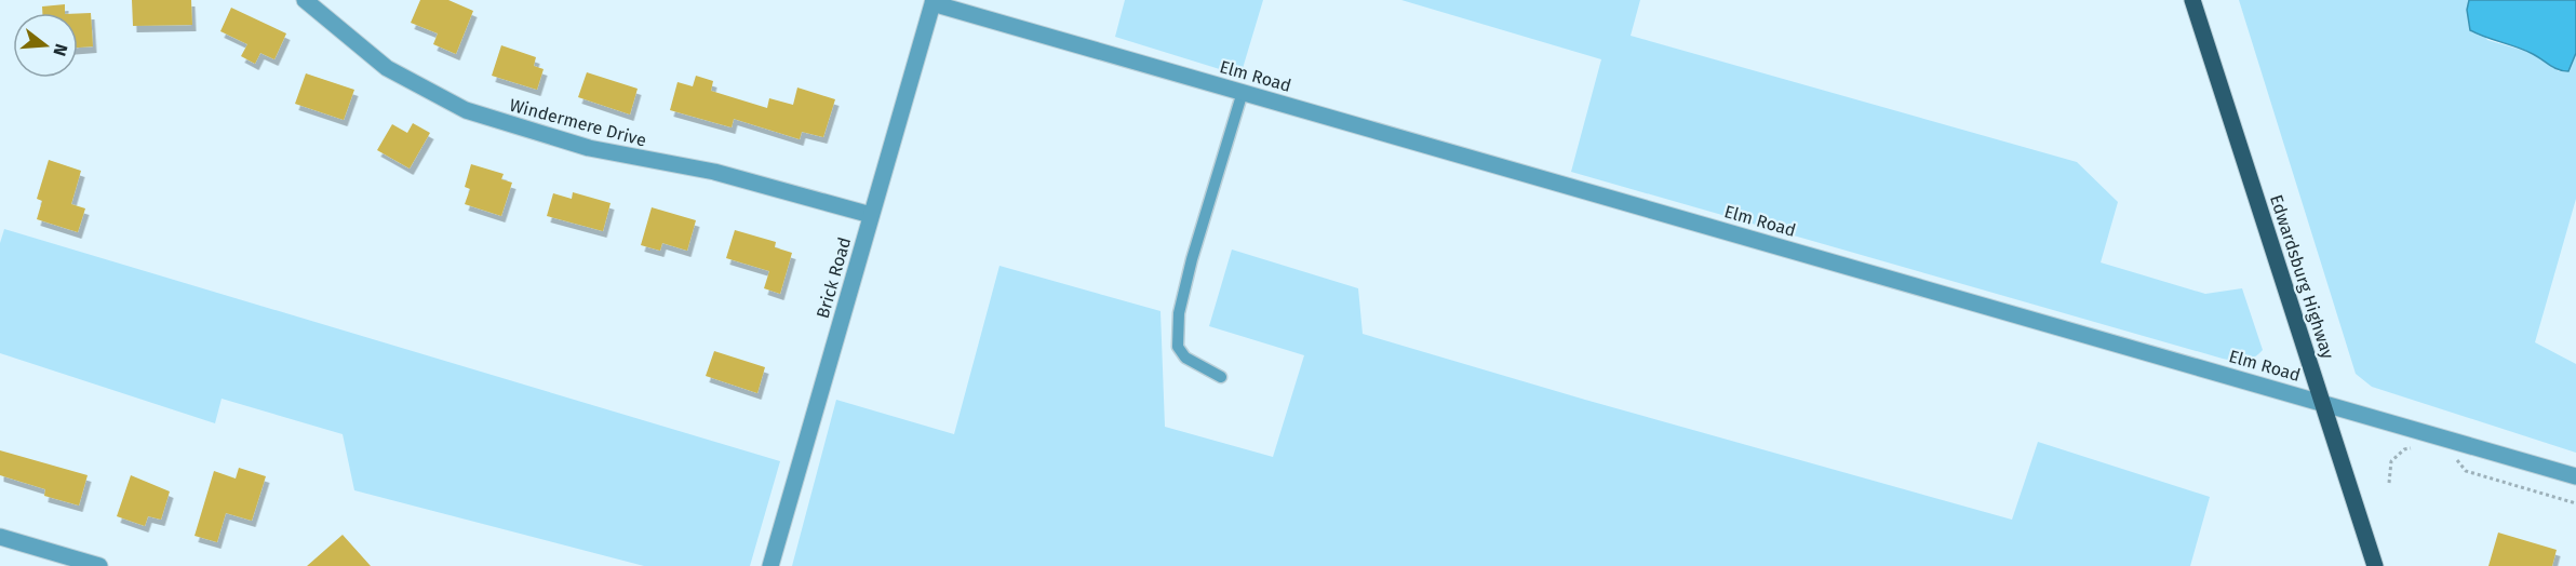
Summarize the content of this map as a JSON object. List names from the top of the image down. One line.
{"streets":{"main road":["Edwardsburg Highway"],"street":["Elm Road","Windermere Drive","Brick Road"]},"crossings":[["Elm Road","Edwardsburg Highway"],["Elm Road","Brick Road"],["Windermere Drive","Brick Road"]],"north":"right"}
